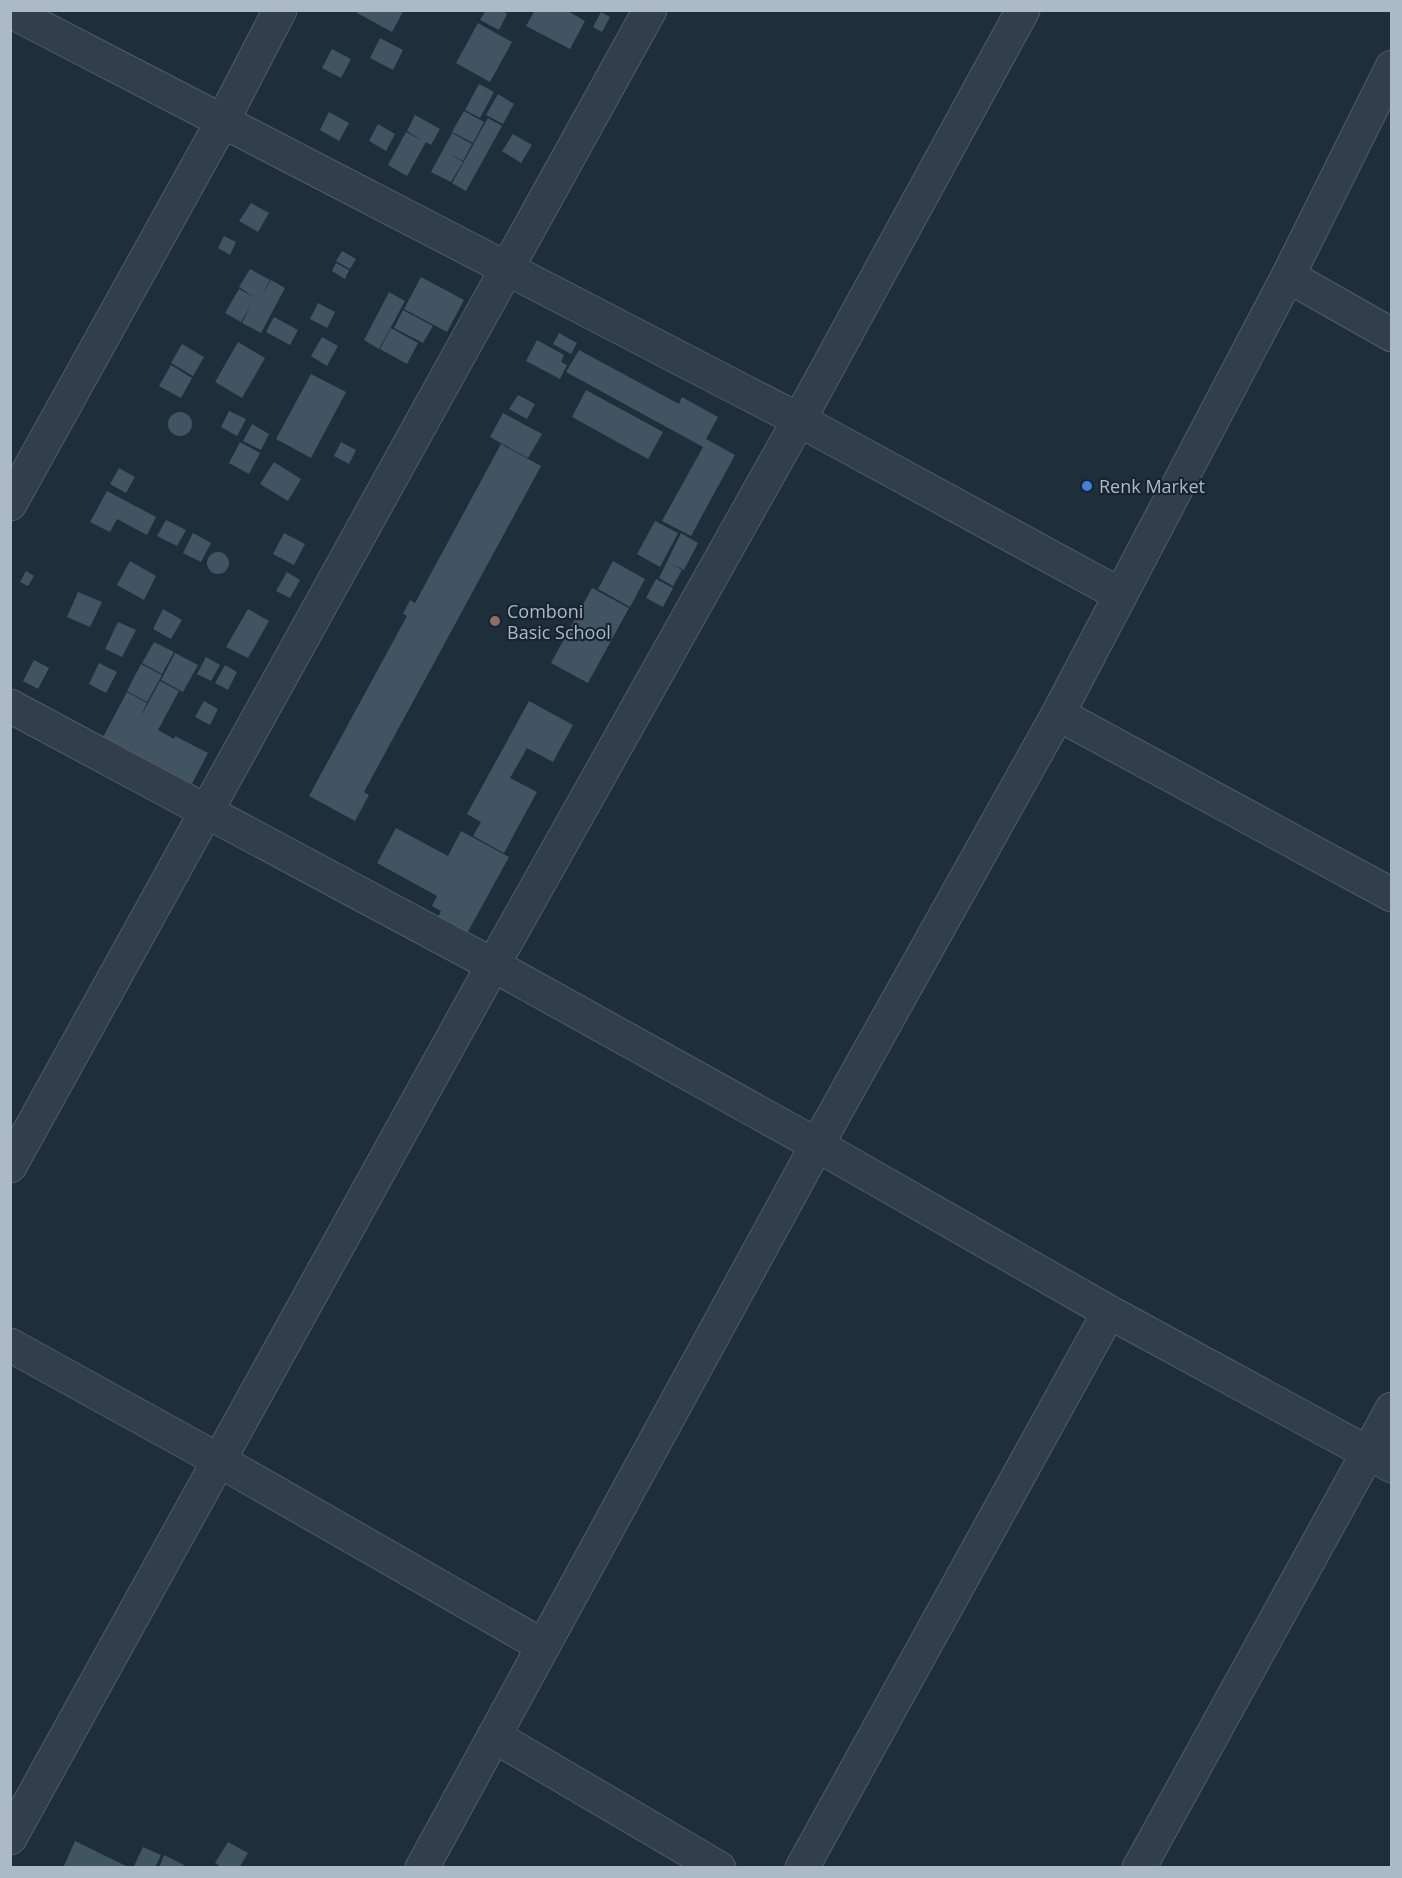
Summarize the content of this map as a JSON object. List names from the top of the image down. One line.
{"places":["Renk Market","Comboni Basic School"]}
